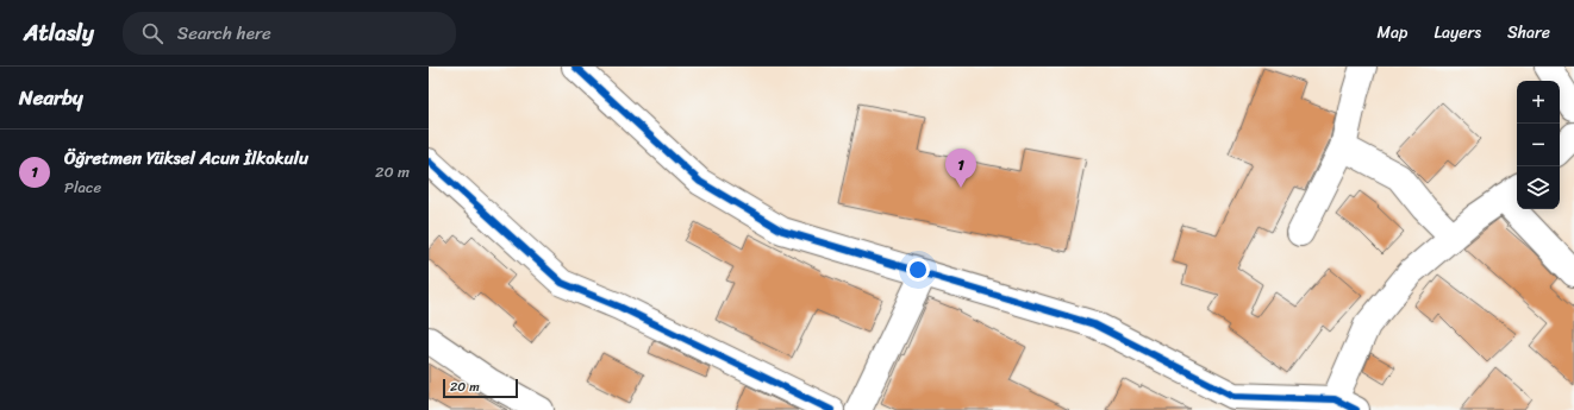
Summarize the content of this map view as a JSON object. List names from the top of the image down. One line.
{"scale_bar":"20 m","page":{"header":"Atlasly","search":"Search here","nav":["Map","Layers","Share"],"heading":"Nearby","map_buttons":["+","−"],"list":[{"mark":"1","name":"Öğretmen Yüksel Acun İlkokulu","note":"Place","value":"20 m"}],"pins":"1","scale":"20 m"}}
